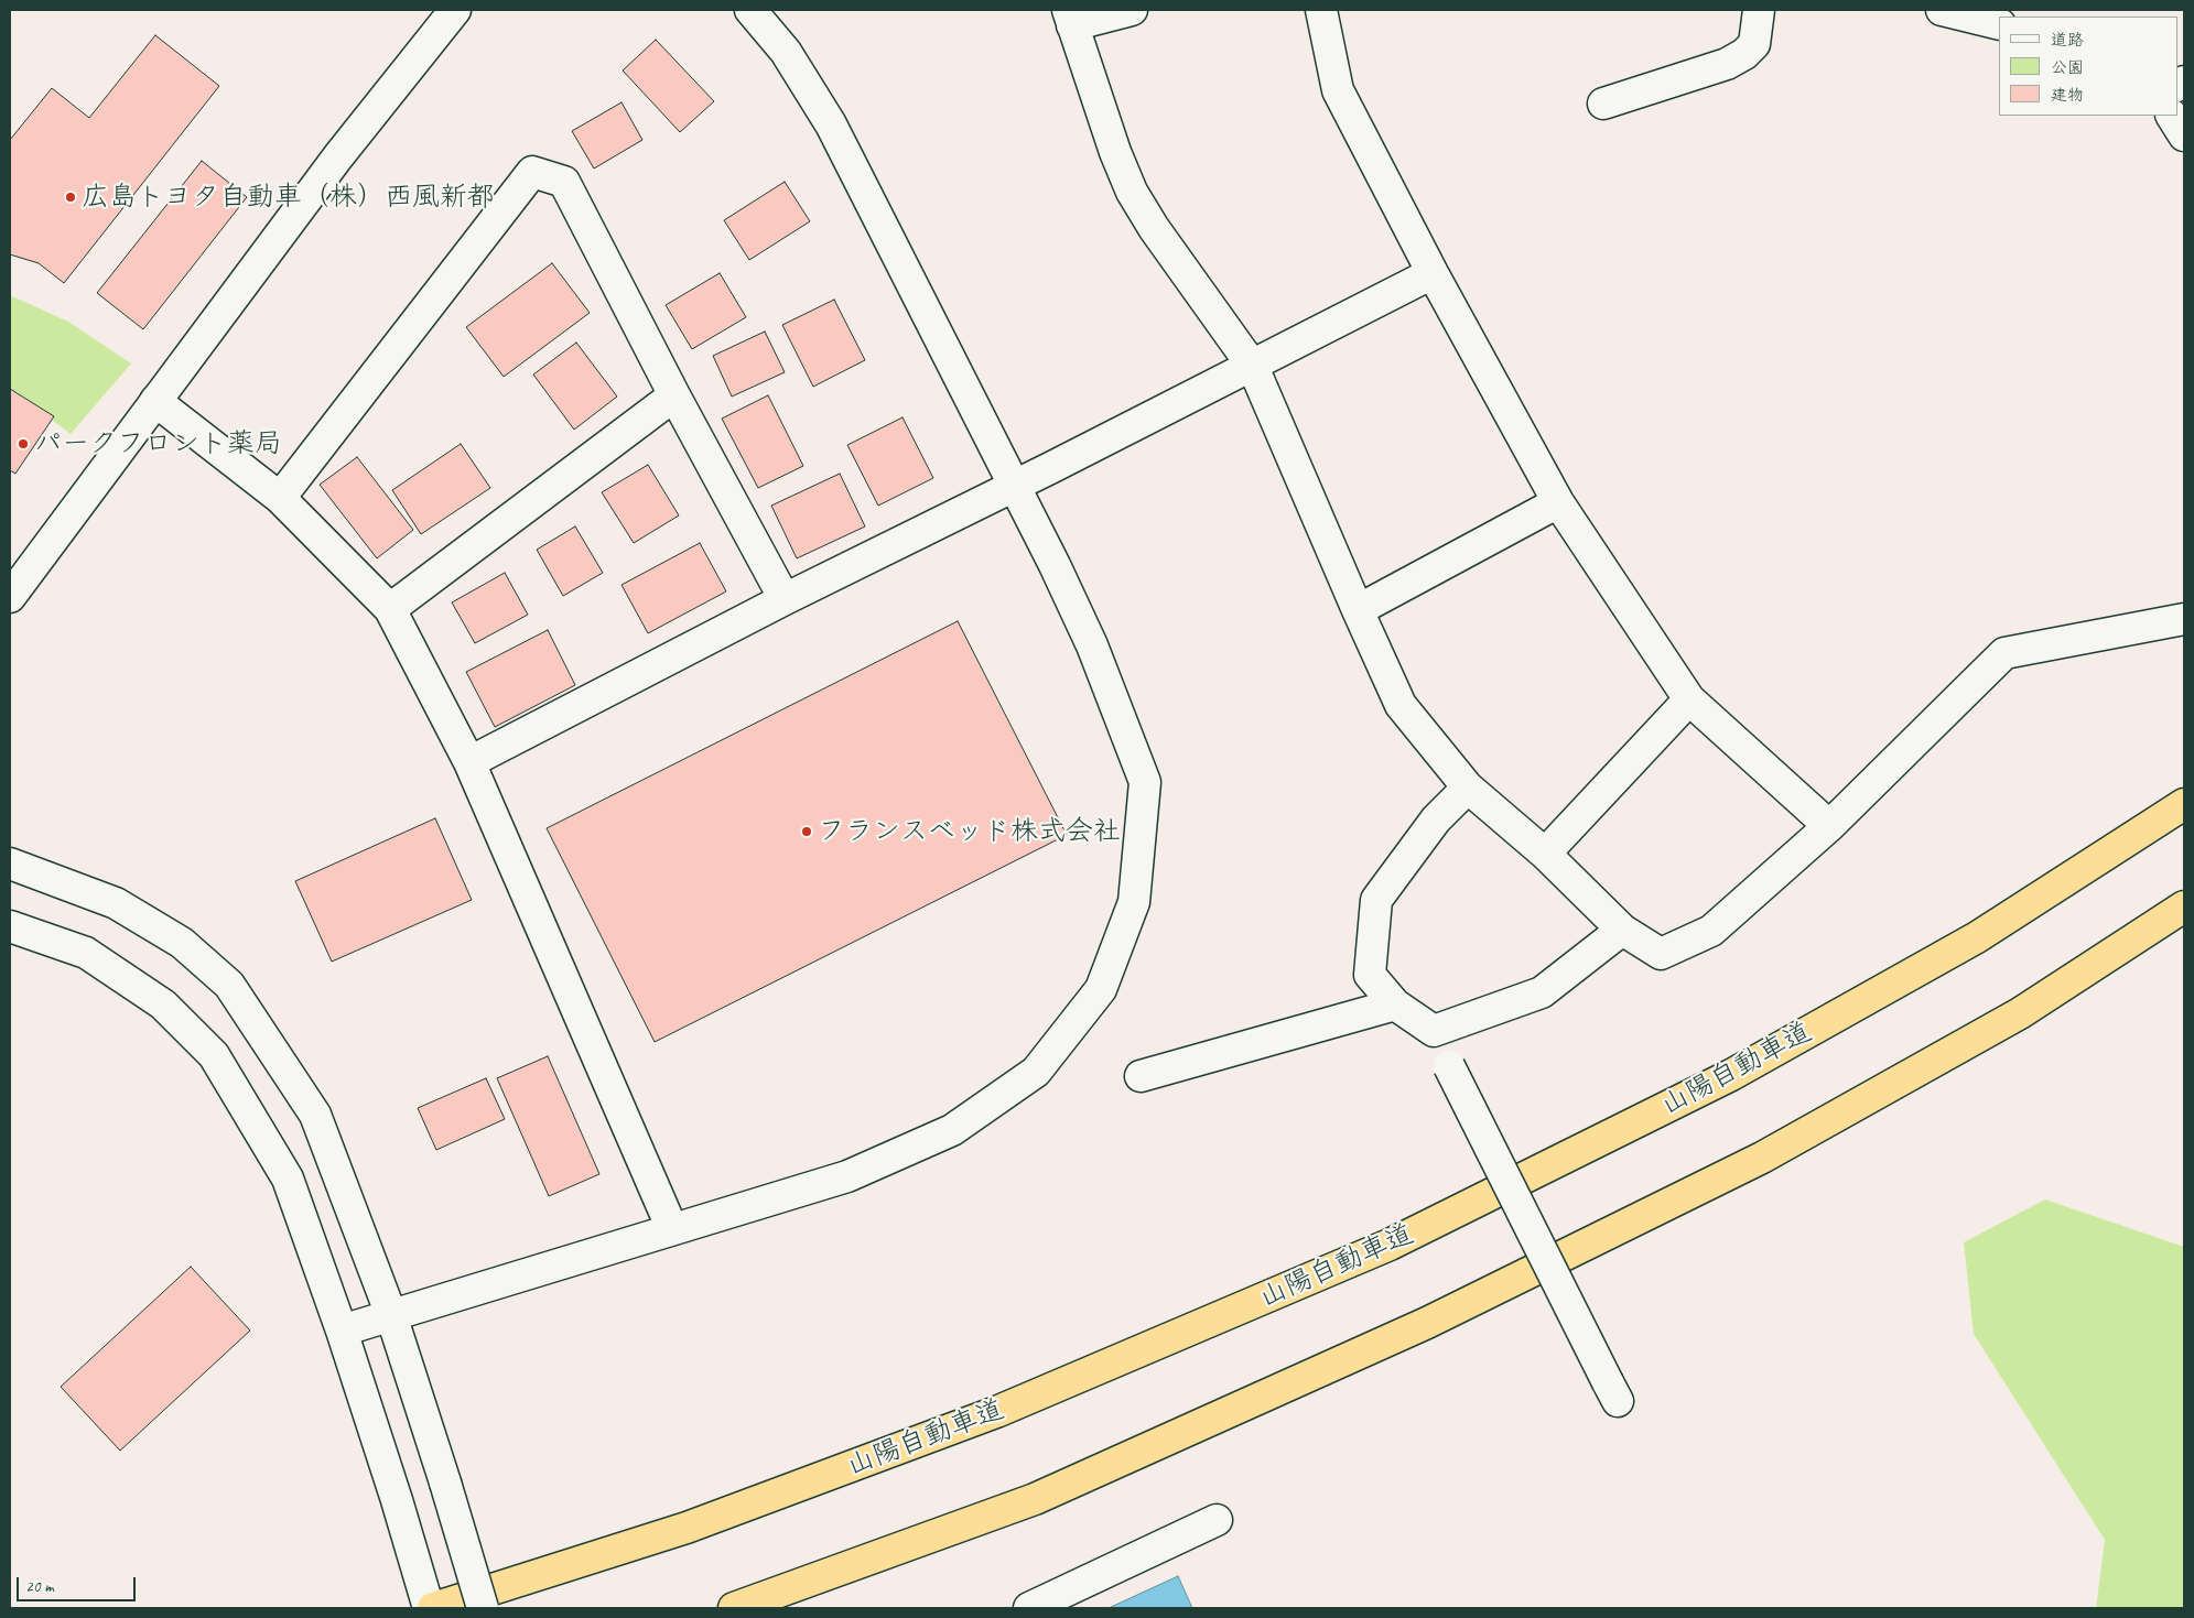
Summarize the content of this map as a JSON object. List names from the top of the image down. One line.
{"streets":{"highway":["山陽自動車道"]},"places":["広島トヨタ自動車（株）西風新都","パークフロント薬局","フランスベッド株式会社"],"legend":["道路","公園","建物"],"scale_bar":"20 m"}
